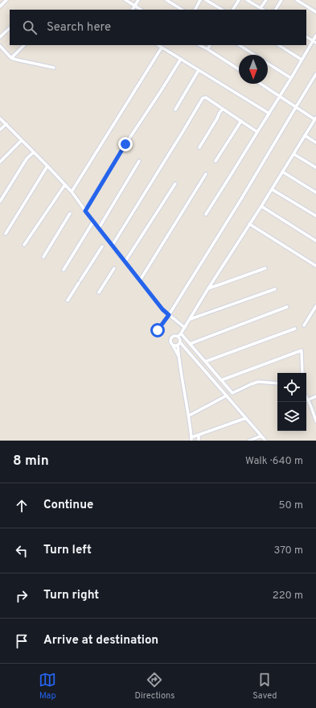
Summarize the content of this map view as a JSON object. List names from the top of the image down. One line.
{"north":"bottom","page":{"search":"Search here","heading":["8 min","Walk · 640 m"],"list":[["Continue","50 m"],["Turn left","370 m"],["Turn right","220 m"],"Arrive at destination"],"nav":["Map","Directions","Saved"]}}
